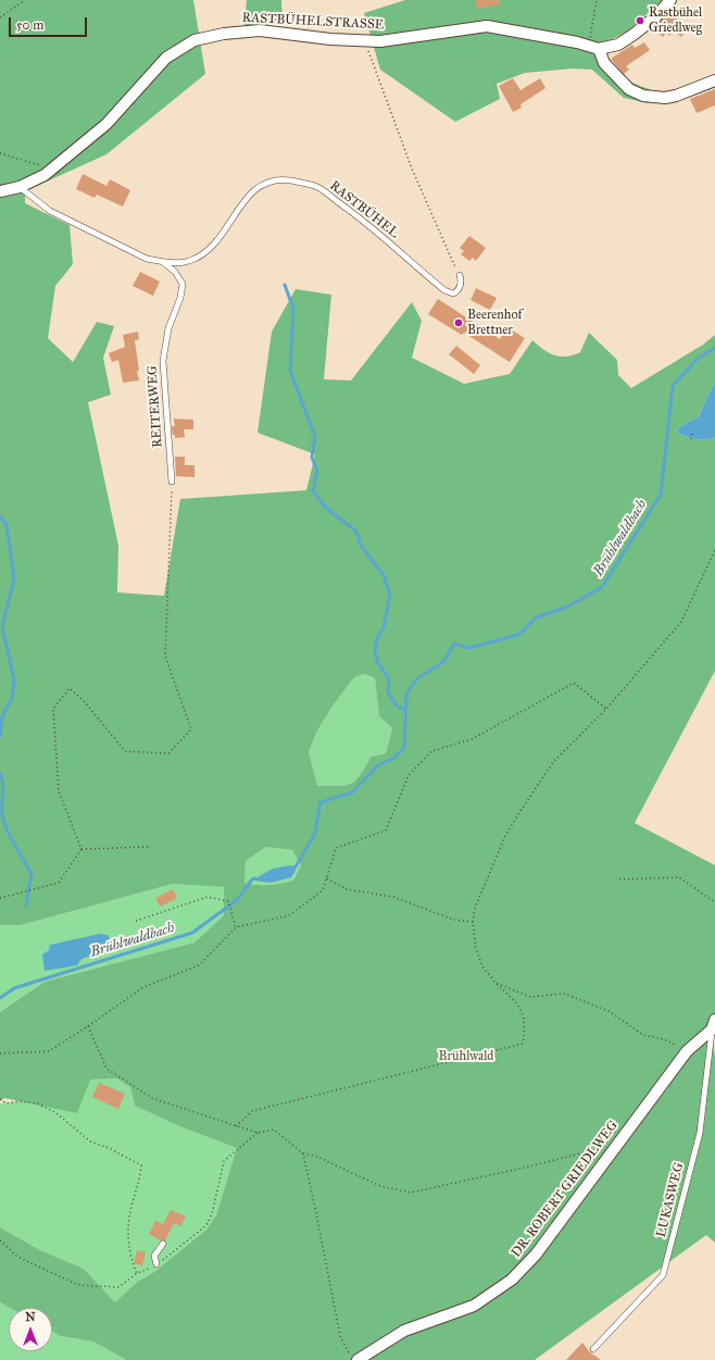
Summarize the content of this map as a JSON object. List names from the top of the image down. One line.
{"streets":{"street":["RASTBÜHELSTRASSE","DR. ROBERT GRIEDLWEG"],"lane":["RASTBÜHEL","REITERWEG","LUKASWEG"]},"crossings":[["RASTBÜHELSTRASSE","RASTBÜHEL"],["RASTBÜHEL","REITERWEG"],["DR. ROBERT GRIEDLWEG","LUKASWEG"]],"water":["Brühlwaldbach"],"parks":["Brühlwald"],"places":["Rastbühel Griedlweg","Beerenhof Brettner"],"scale_bar":"50 m","north":"top"}
